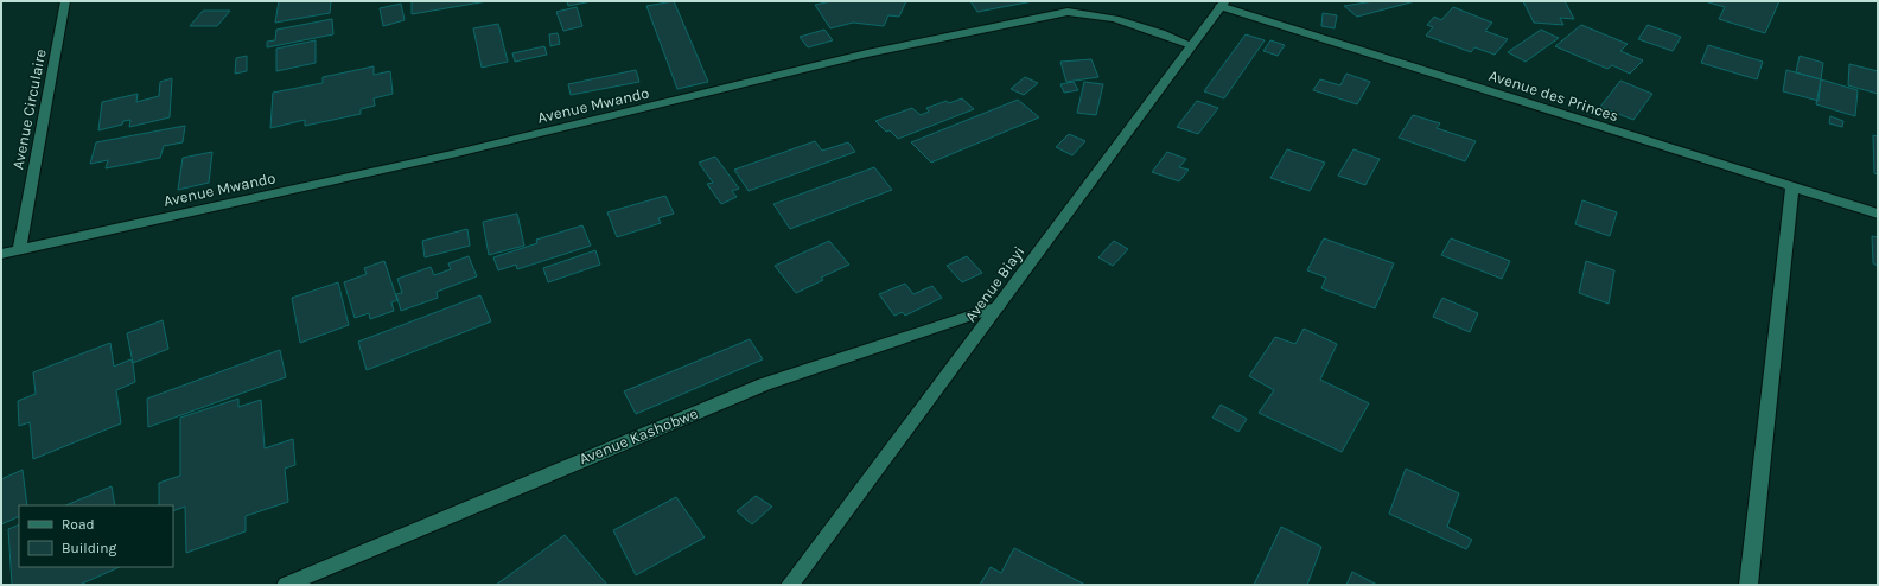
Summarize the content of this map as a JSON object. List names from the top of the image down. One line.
{"streets":{"street":["Avenue des Princes","Avenue Mwando","Avenue Circulaire","Avenue Biayi","Avenue Kashobwe"]},"crossings":[["Avenue des Princes","Avenue Biayi"],["Avenue Mwando","Avenue Circulaire"],["Avenue Mwando","Avenue Biayi"],["Avenue Biayi","Avenue Kashobwe"]],"legend":["Road","Building"]}
